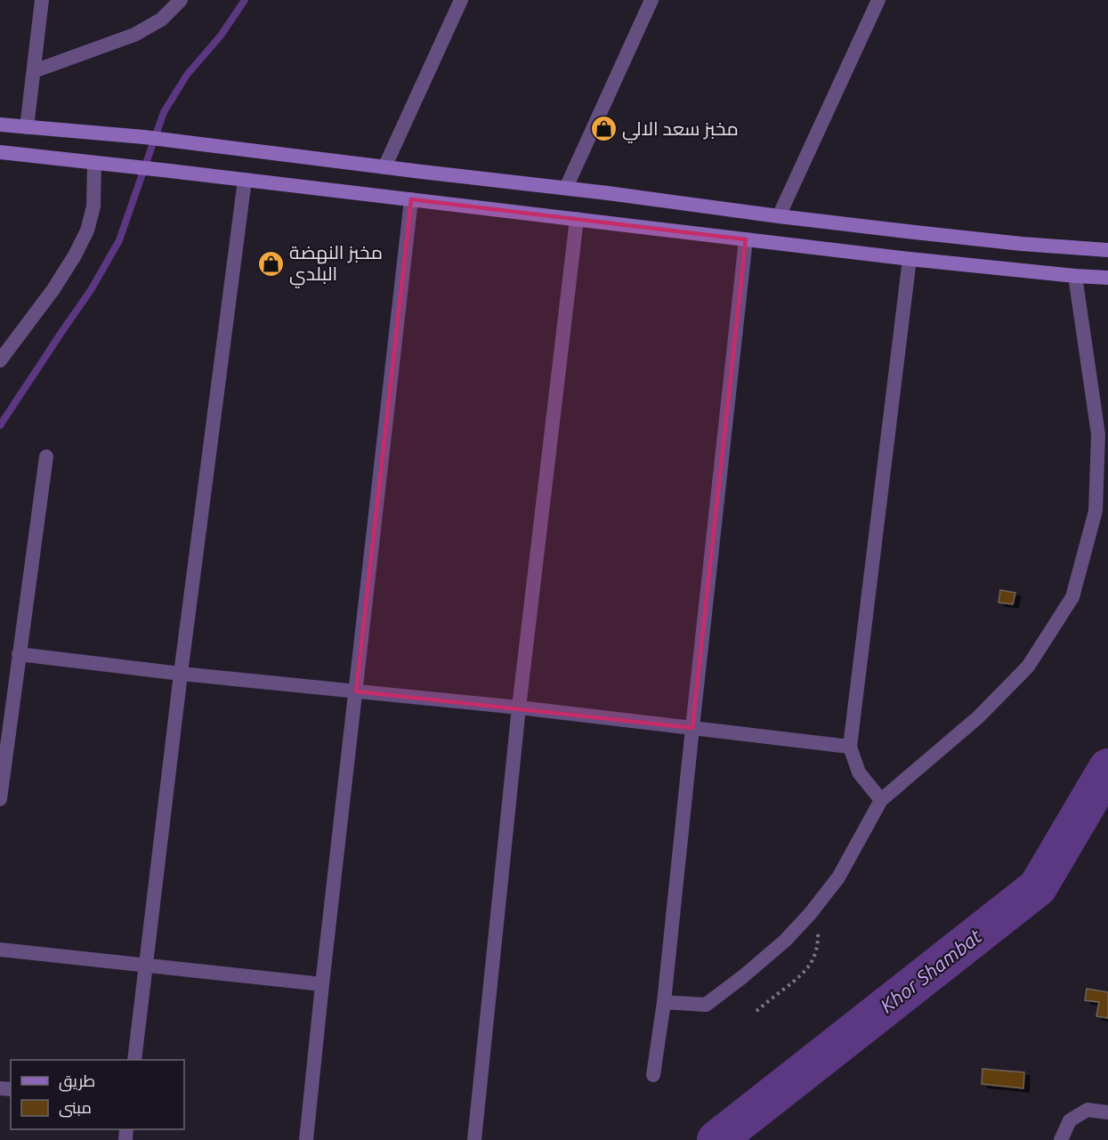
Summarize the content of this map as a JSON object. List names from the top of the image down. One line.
{"water":["Khor Shambat"],"places":{"shop":["مخبز سعد الالي","مخبز النهضة البلدي"]},"legend":["طريق","مبنى"]}
